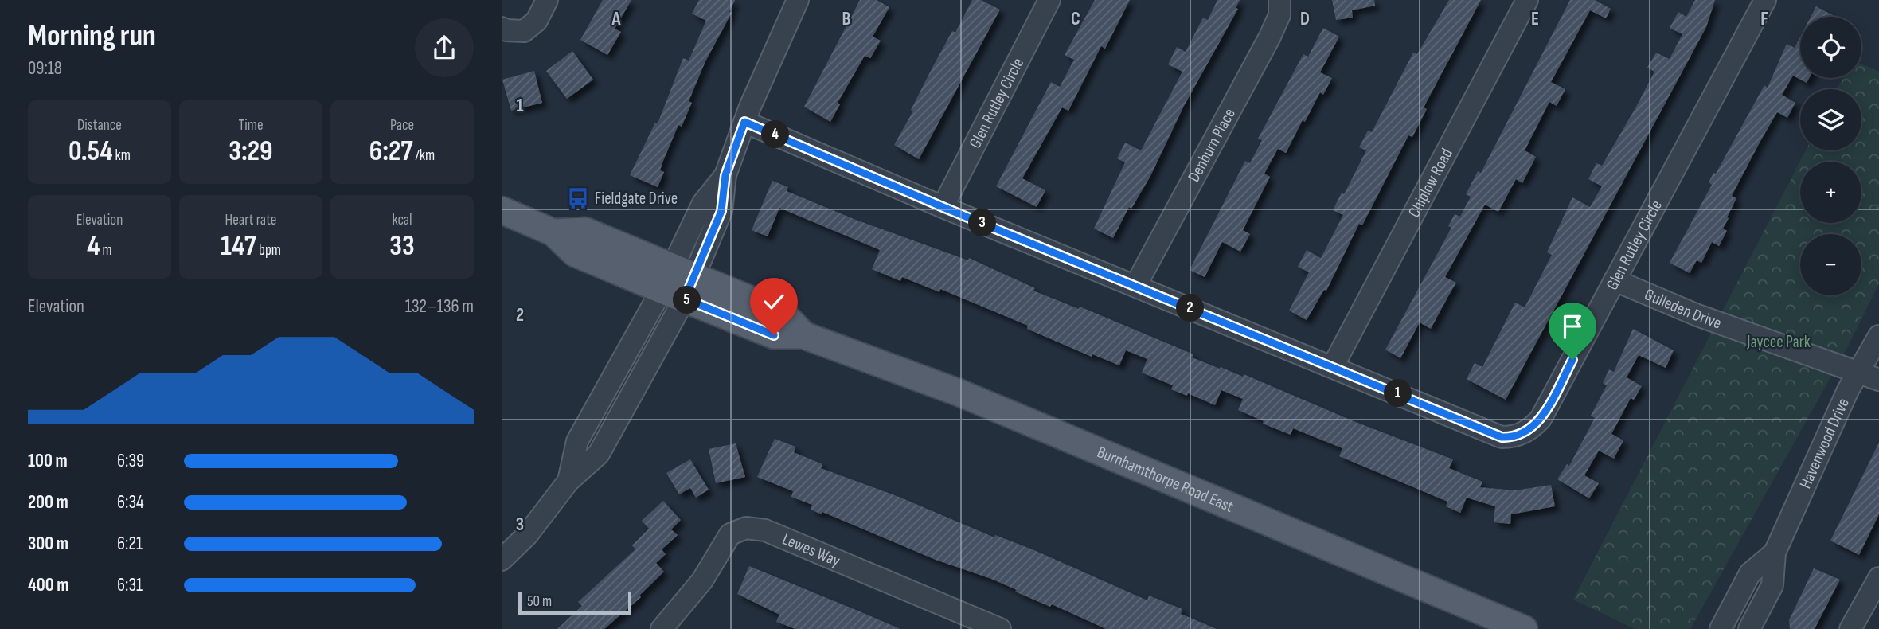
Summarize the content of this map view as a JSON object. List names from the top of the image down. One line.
{"streets":{"main road":["Burnhamthorpe Road East"],"street":["Glen Rutley Circle","Denburn Place","Chiplow Road","Gulleden Drive","Havenwood Drive","Lewes Way"]},"crossings":[["Glen Rutley Circle","Denburn Place"],["Glen Rutley Circle","Chiplow Road"],["Glen Rutley Circle","Gulleden Drive"],["Gulleden Drive","Havenwood Drive"]],"parks":["Jaycee Park"],"places":{"bus stop":["Fieldgate Drive"]},"scale_bar":"50 m","page":{"heading":["Morning run","09:18"],"map_buttons":["+","−"],"stats":[["Distance","0.54 km"],["Time","3:29"],["Pace","6:27 /km"],["Elevation","4 m"],["Heart rate","147 bpm"],["kcal","33"]],"pins":["4","3","5","2","1"],"chart":["Elevation","132–136 m"],"list":[{"name":"100 m","note":"6:39"},{"name":"200 m","note":"6:34"},{"name":"300 m","note":"6:21"},{"name":"400 m","note":"6:31"}],"scale":"50 m"},"grid":{"columns":["A","B","C","D","E","F"],"rows":["1","2","3"]}}
